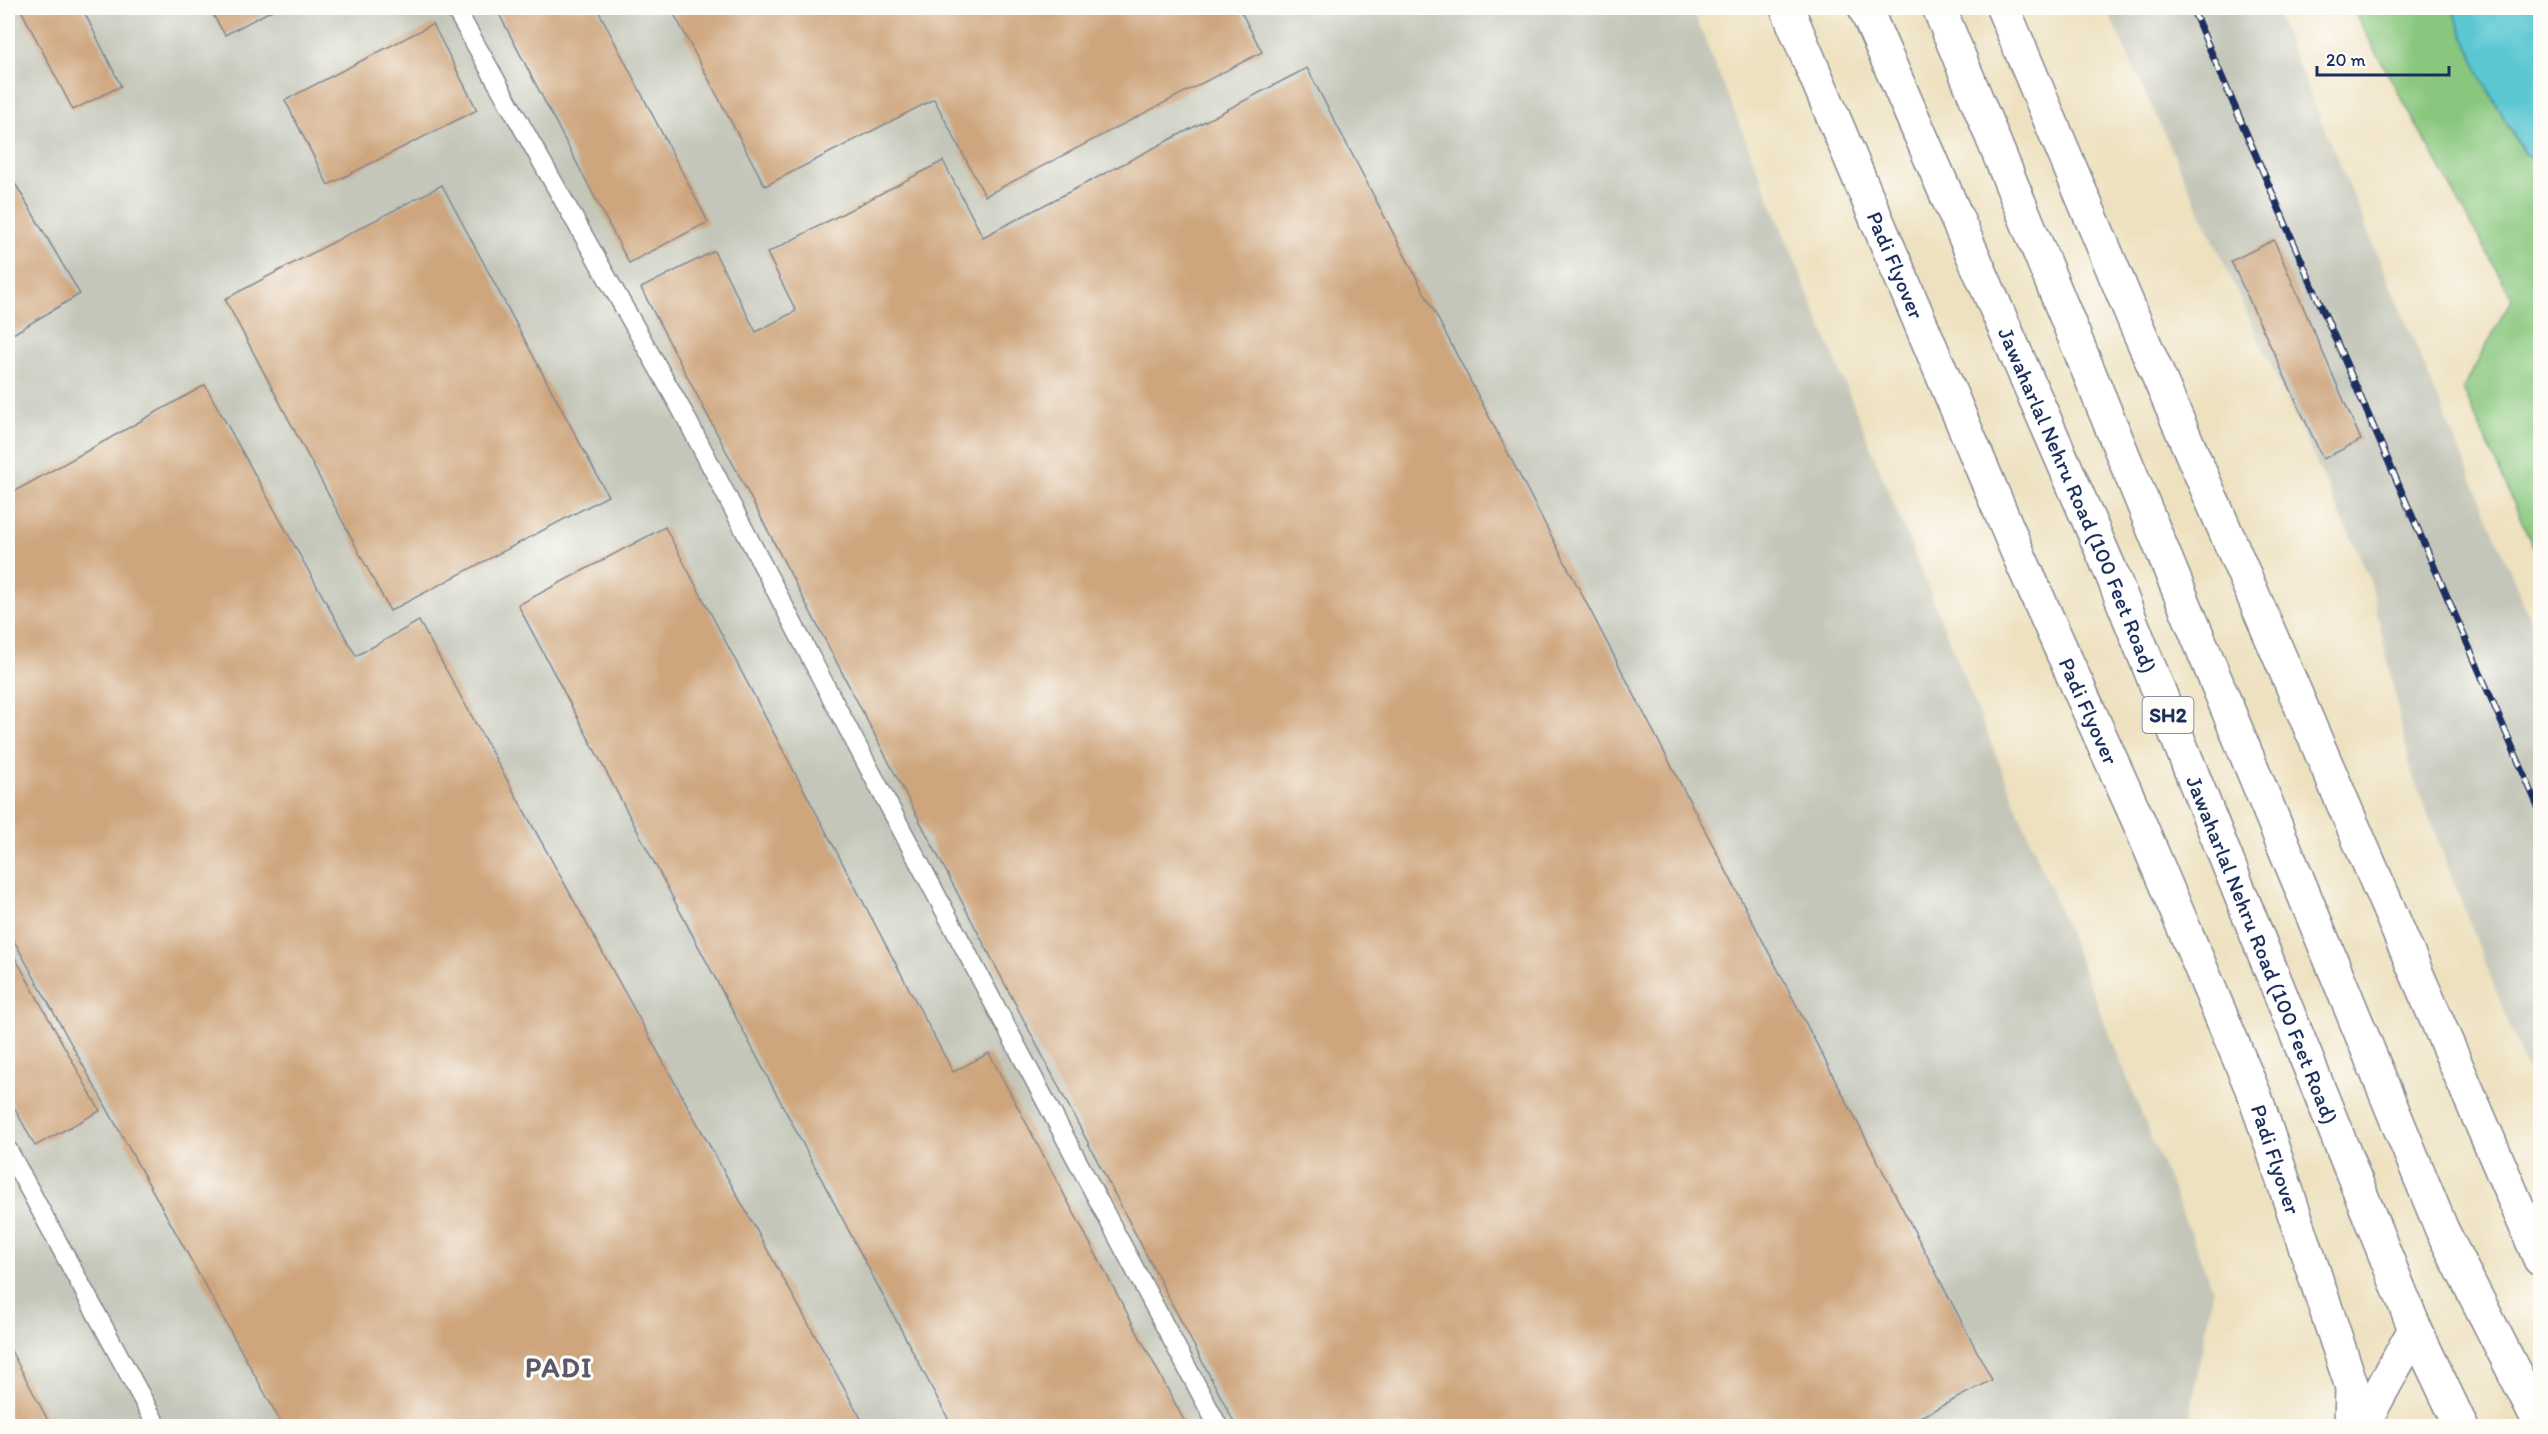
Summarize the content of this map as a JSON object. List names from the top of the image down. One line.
{"streets":{"main road":["Padi Flyover","Jawaharlal Nehru Road (100 Feet Road)","SH2"]},"districts":["PADI"],"scale_bar":"20 m"}
